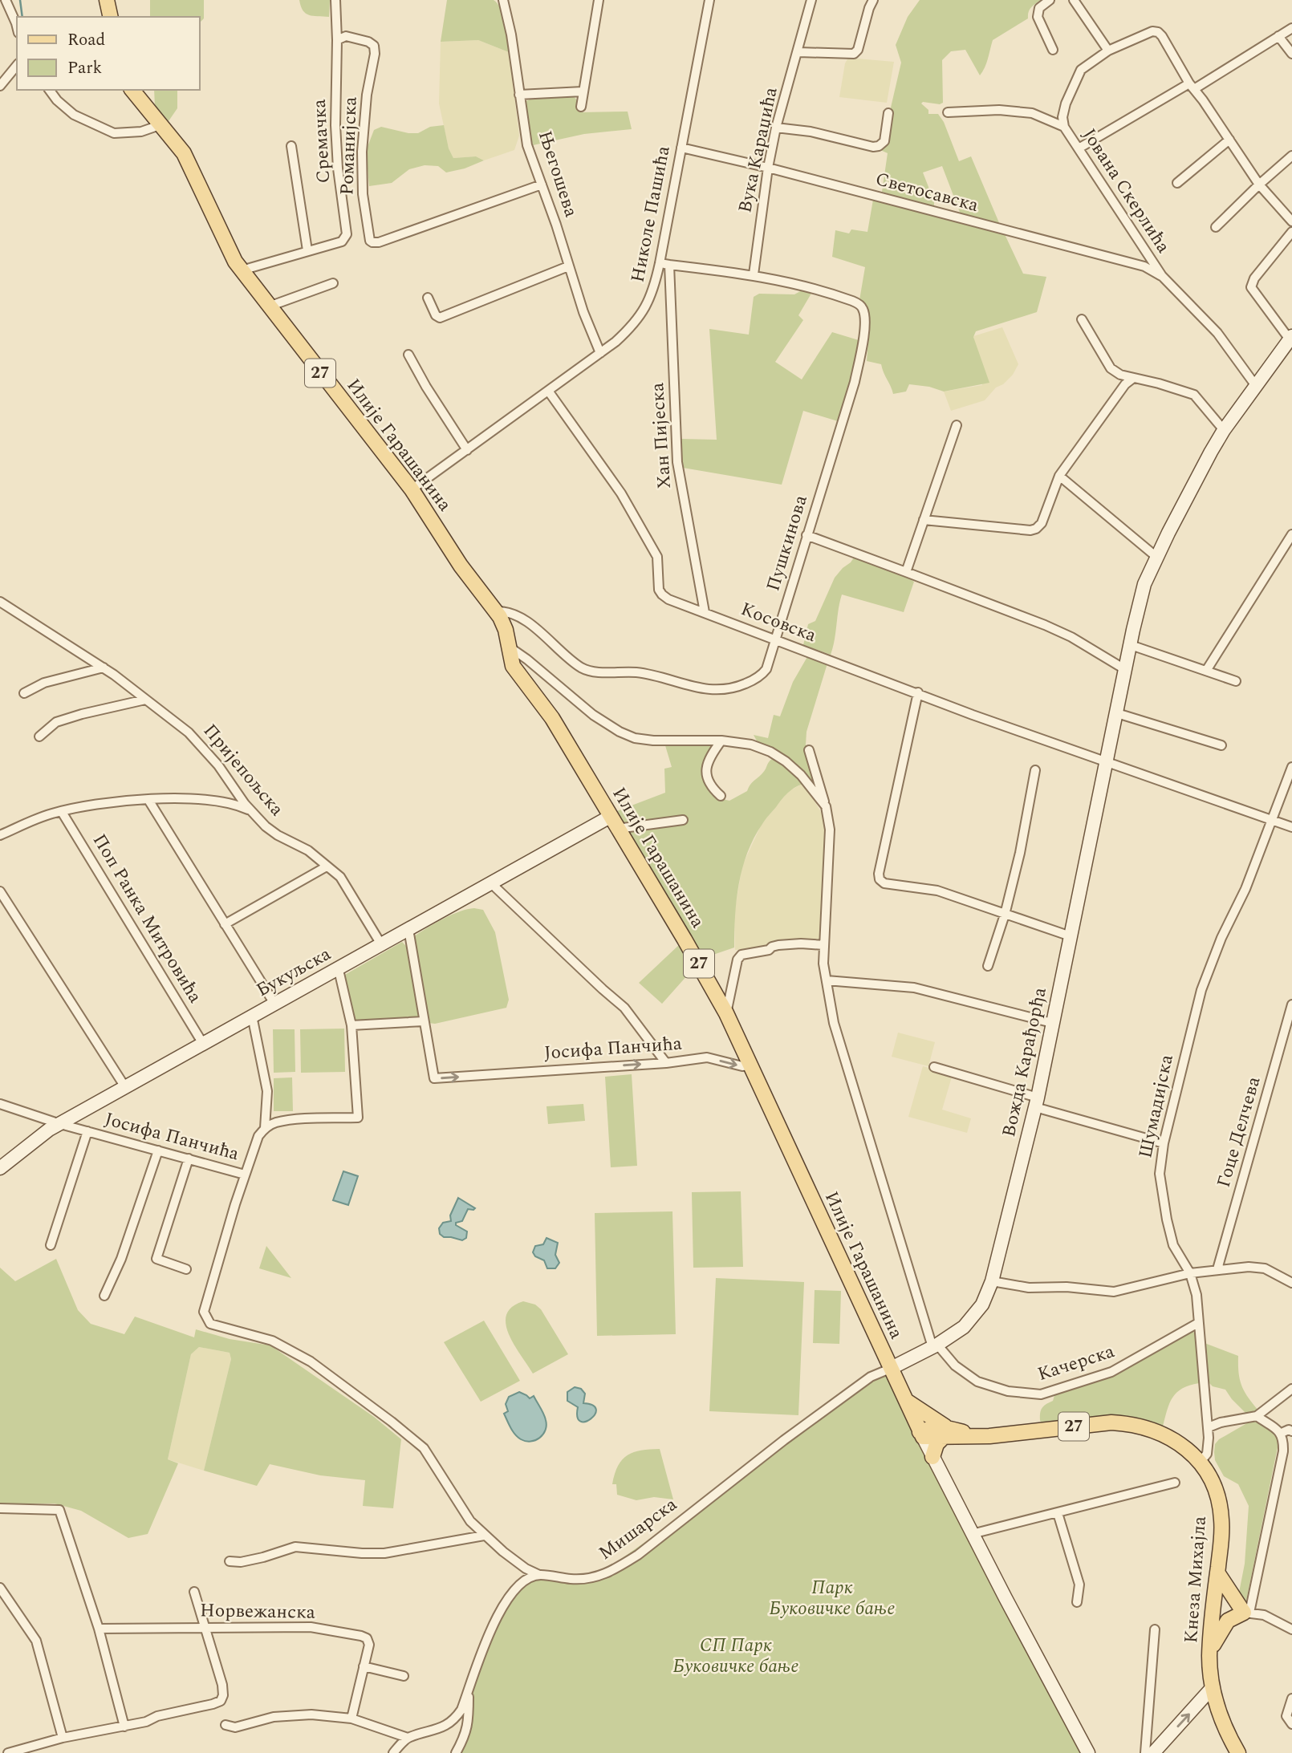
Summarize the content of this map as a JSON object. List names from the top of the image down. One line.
{"streets":{"main road":["27","Илије Гарашанина","Букуљска","Вожда Карађорђа","Кнеза Михајла"],"street":["Сремачка","Романијска","Вука Караџића","Његошева","Јована Скерлића","Светосавска","Николе Пашића","Хан Пијеска","Пушкинова","Косовска","Пријепољска","Поп Ранка Митровића","Јосифа Панчића","Шумадијска","Гоце Делчева","Качерска","Мишарска","Норвежанска"]},"crossings":[["Сремачка","Романијска"],["Сремачка","Илије Гарашанина"],["Романијска","Његошева"],["Вука Караџића","Светосавска"],["Вука Караџића","Пушкинова"],["Његошева","Николе Пашића"],["Јована Скерлића","Светосавска"],["Јована Скерлића","Вожда Карађорђа"],["Светосавска","Николе Пашића"],["Николе Пашића","Илије Гарашанина"],["Николе Пашића","Косовска"],["27","Илије Гарашанина"],["27","Кнеза Михајла"],["Хан Пијеска","Косовска"],["Илије Гарашанина","Пушкинова"],["Илије Гарашанина","Букуљска"],["Илије Гарашанина","Јосифа Панчића"],["Илије Гарашанина","Вожда Карађорђа"],["Илије Гарашанина","Мишарска"],["Илије Гарашанина","Кнеза Михајла"],["Пушкинова","Косовска"],["Косовска","Вожда Карађорђа"],["Косовска","Шумадијска"],["Пријепољска","Букуљска"],["Поп Ранка Митровића","Букуљска"],["Букуљска","Јосифа Панчића"],["Вожда Карађорђа","Качерска"],["Вожда Карађорђа","Мишарска"],["Шумадијска","Качерска"],["Шумадијска","Кнеза Михајла"]],"one_way":["Јосифа Панчића"],"parks":["Парк Буковичке бање","СП Парк Буковичке бање"],"legend":["Road","Park"]}
